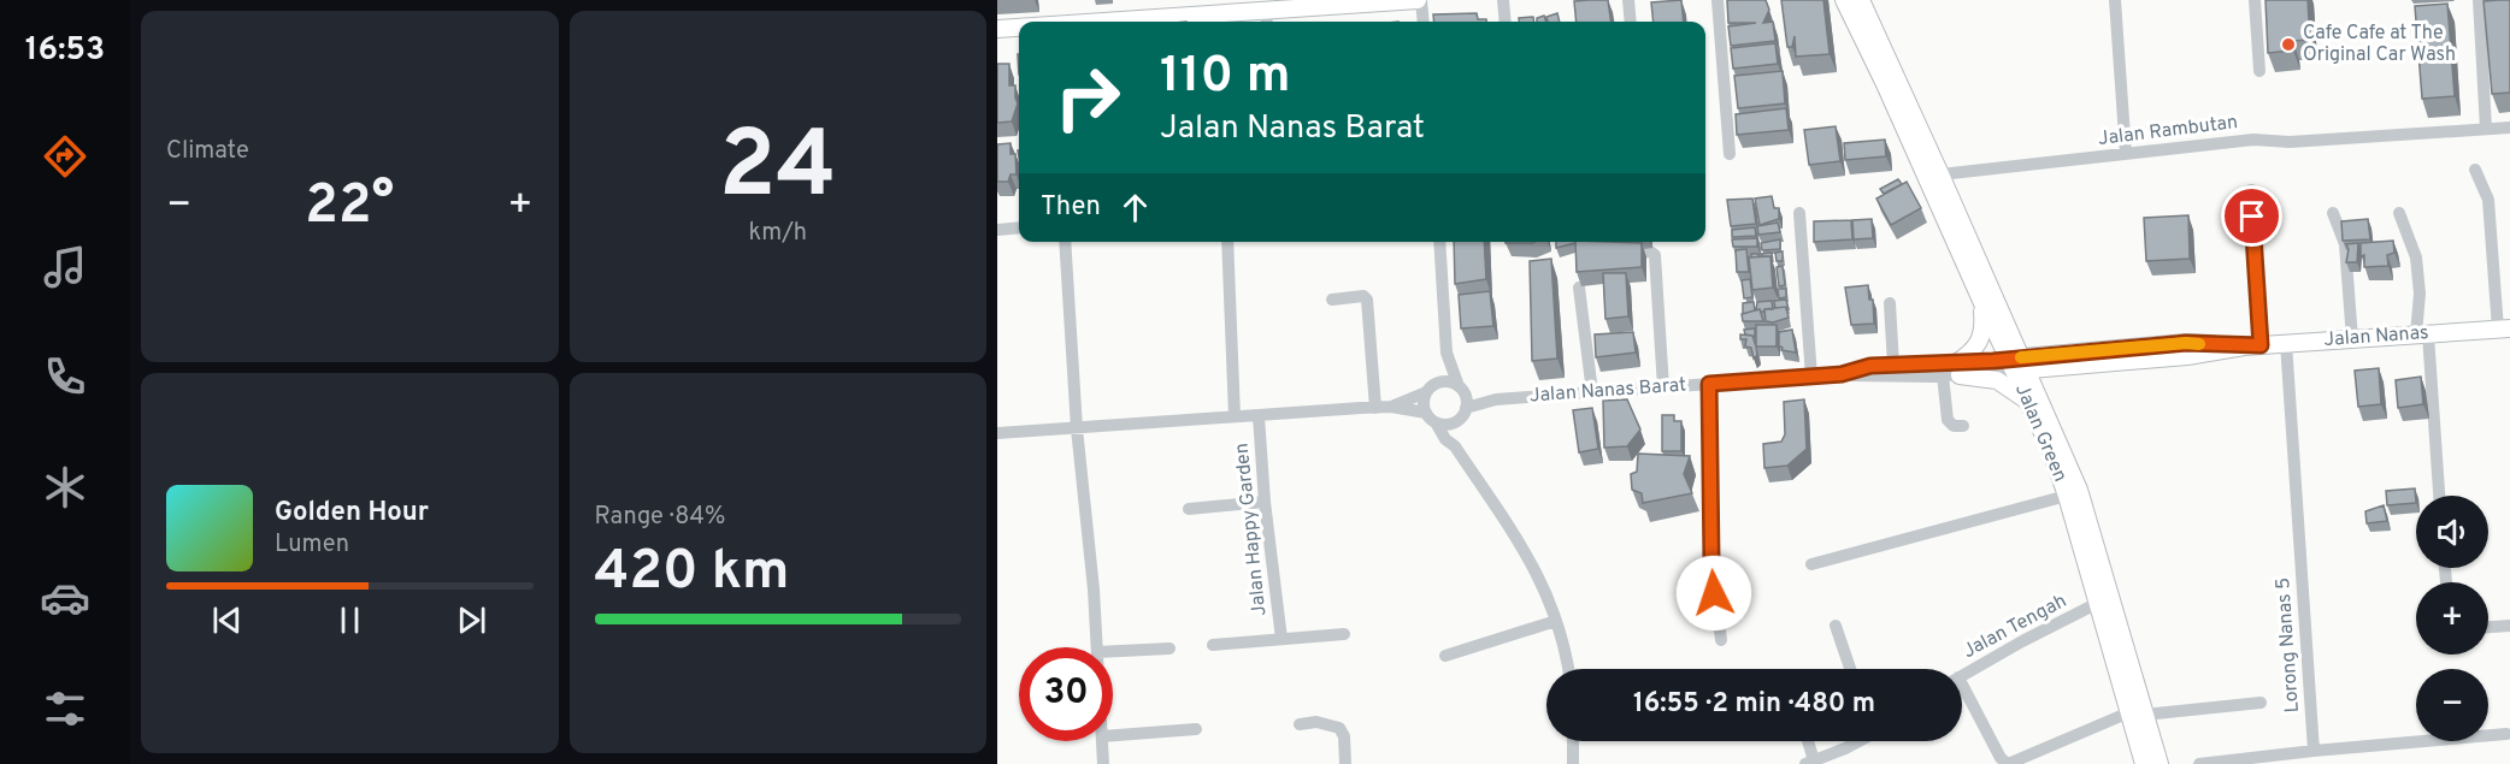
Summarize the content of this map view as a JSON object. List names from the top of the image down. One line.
{"streets":{"main road":["Jalan Nanas","Jalan Green"],"street":["Jalan Rambutan","Jalan Nanas Barat","Jalan Happy Garden","Jalan Tengah","Lorong Nanas 5"]},"crossings":[["Jalan Rambutan","Jalan Green"],["Jalan Nanas","Jalan Green"],["Jalan Nanas","Lorong Nanas 5"],["Jalan Green","Jalan Tengah"]],"places":["Cafe Cafe at The Original Car Wash"],"page":{"tabs":"16:53","tile":["Climate",["24","km/h"],["Range · 84%","420 km"]],"turn":["110 m","Jalan Nanas Barat"],"then":"Then","heat":["−","22°","+"],"song":["Golden Hour","Lumen"],"map_buttons":["+","−"],"limit":"30","trip":"16:55 · 2 min · 480 m"}}
